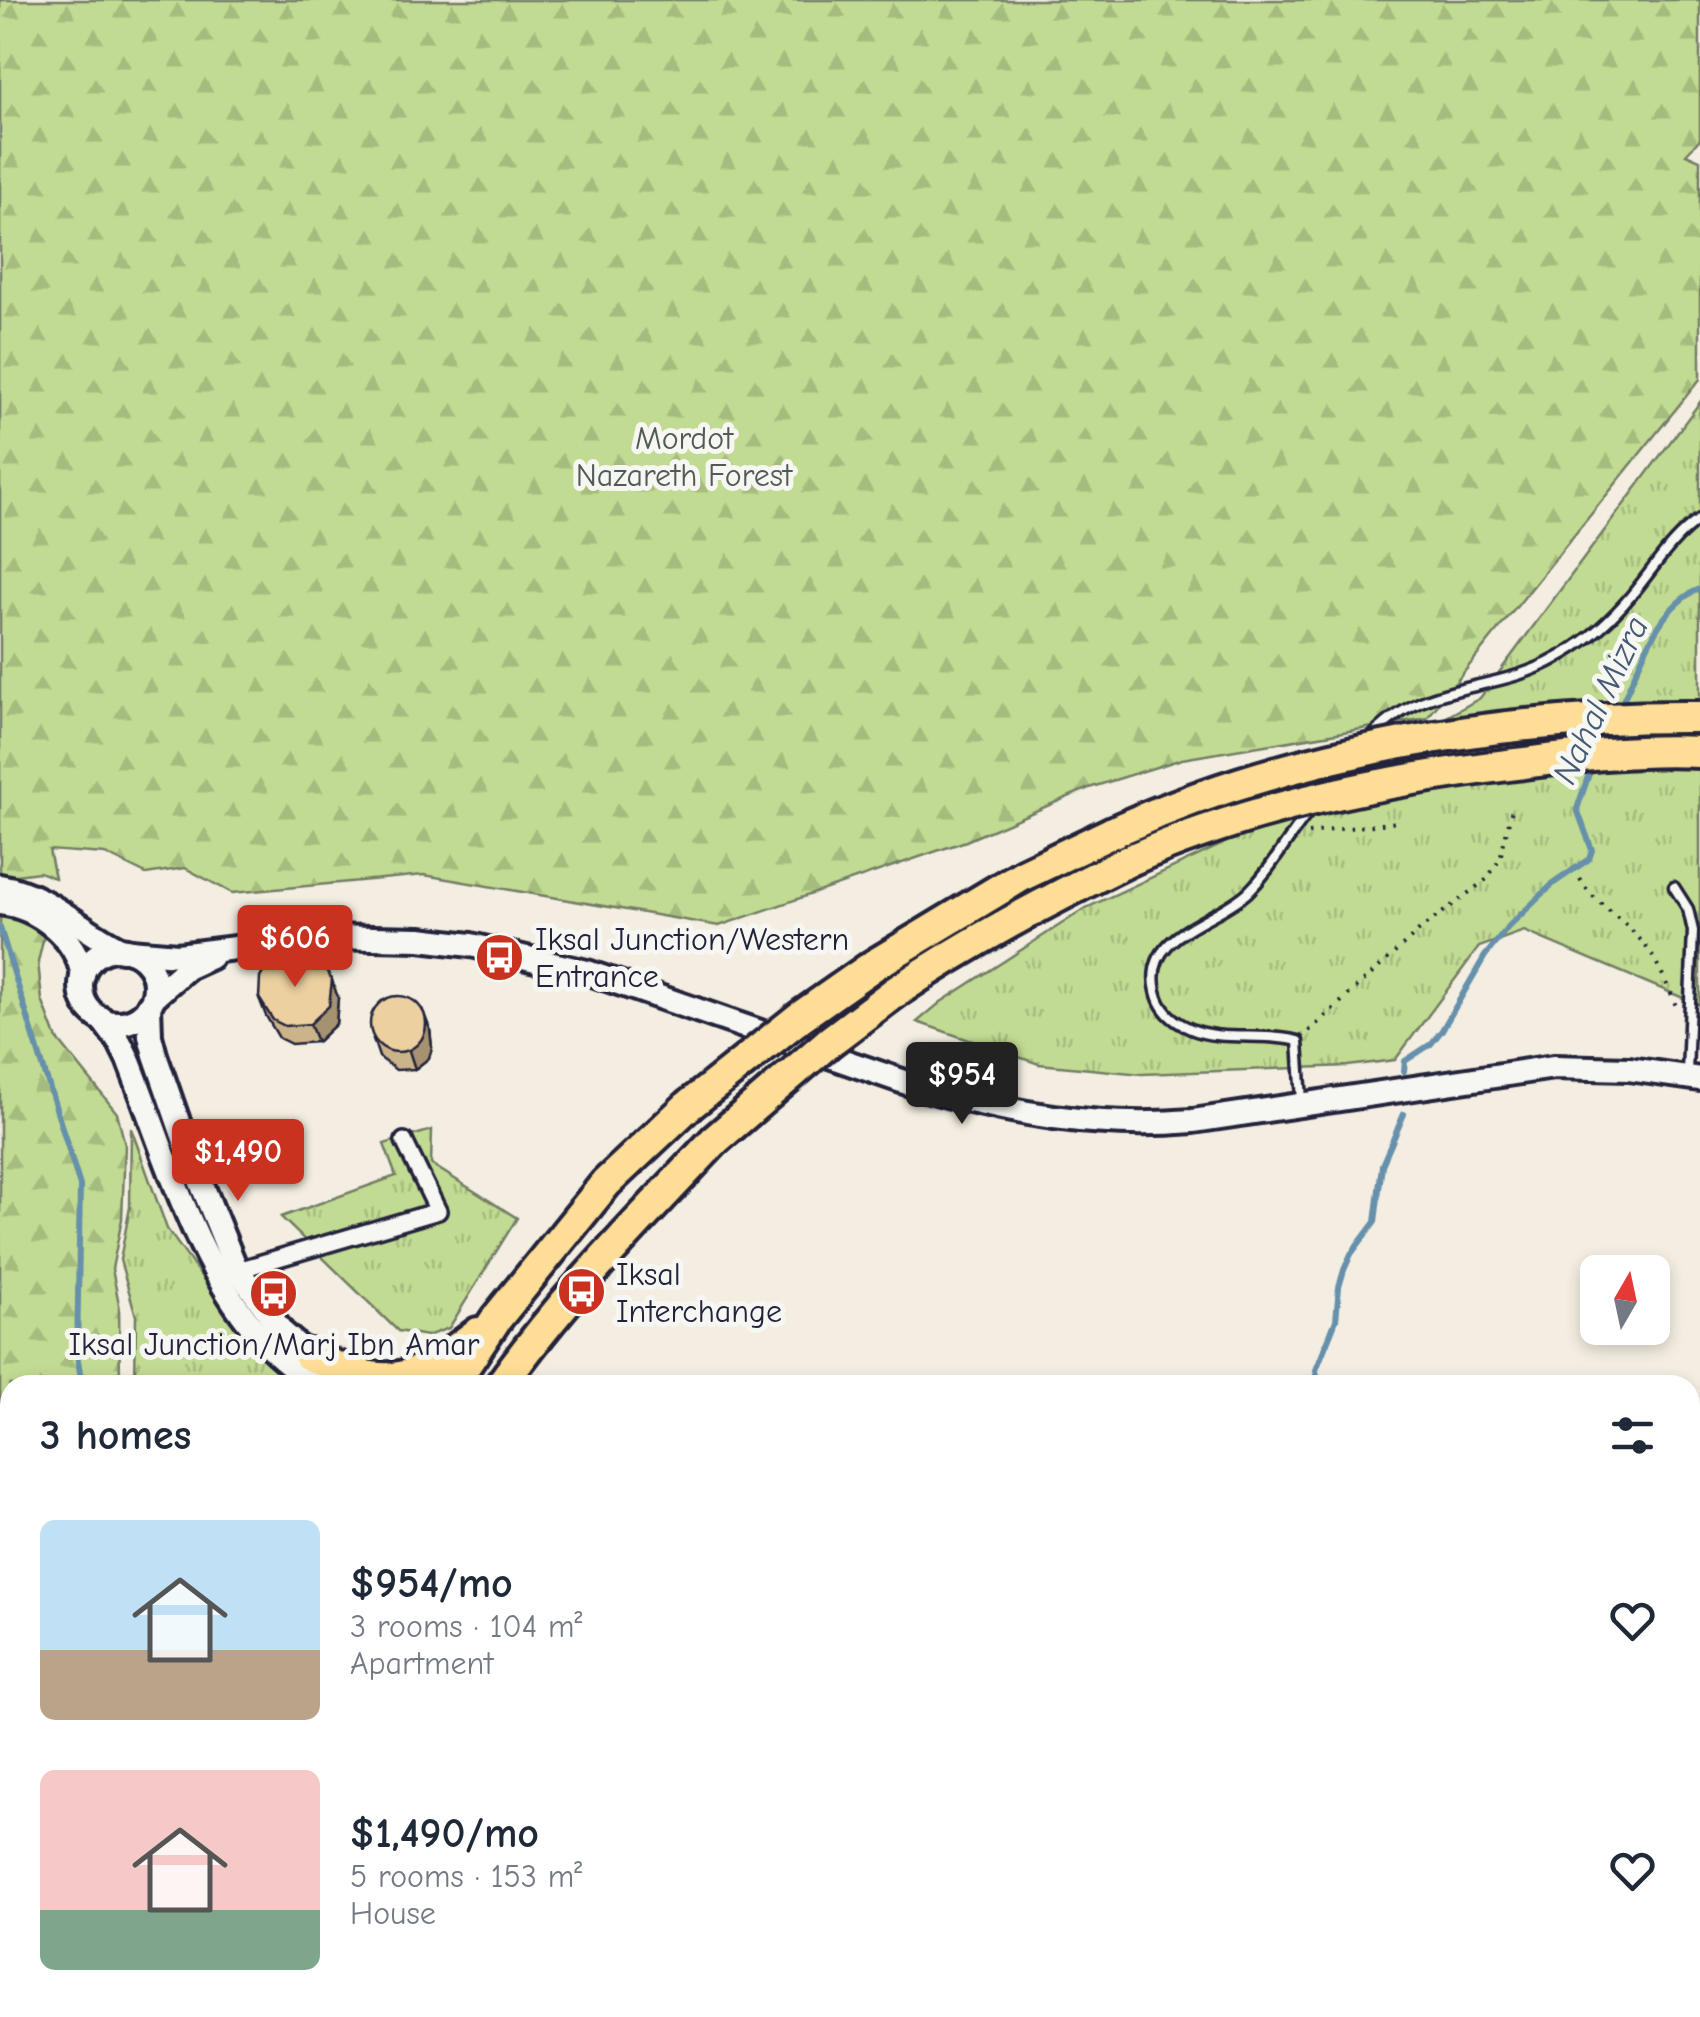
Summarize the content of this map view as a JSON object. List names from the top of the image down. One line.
{"water":["Nahal Mizra"],"parks":["Mordot Nazareth Forest"],"places":{"bus stop":["Iksal Junction/Western Entrance","Iksal Interchange","Iksal Junction/Marj Ibn Amar"]},"north":"top","page":{"price":["$606","$954","$1,490"],"heading":"3 homes","list":[{"name":"$954/mo","note":"3 rooms · 104 m² · Apartment"},{"name":"$1,490/mo","note":"5 rooms · 153 m² · House"}]}}
